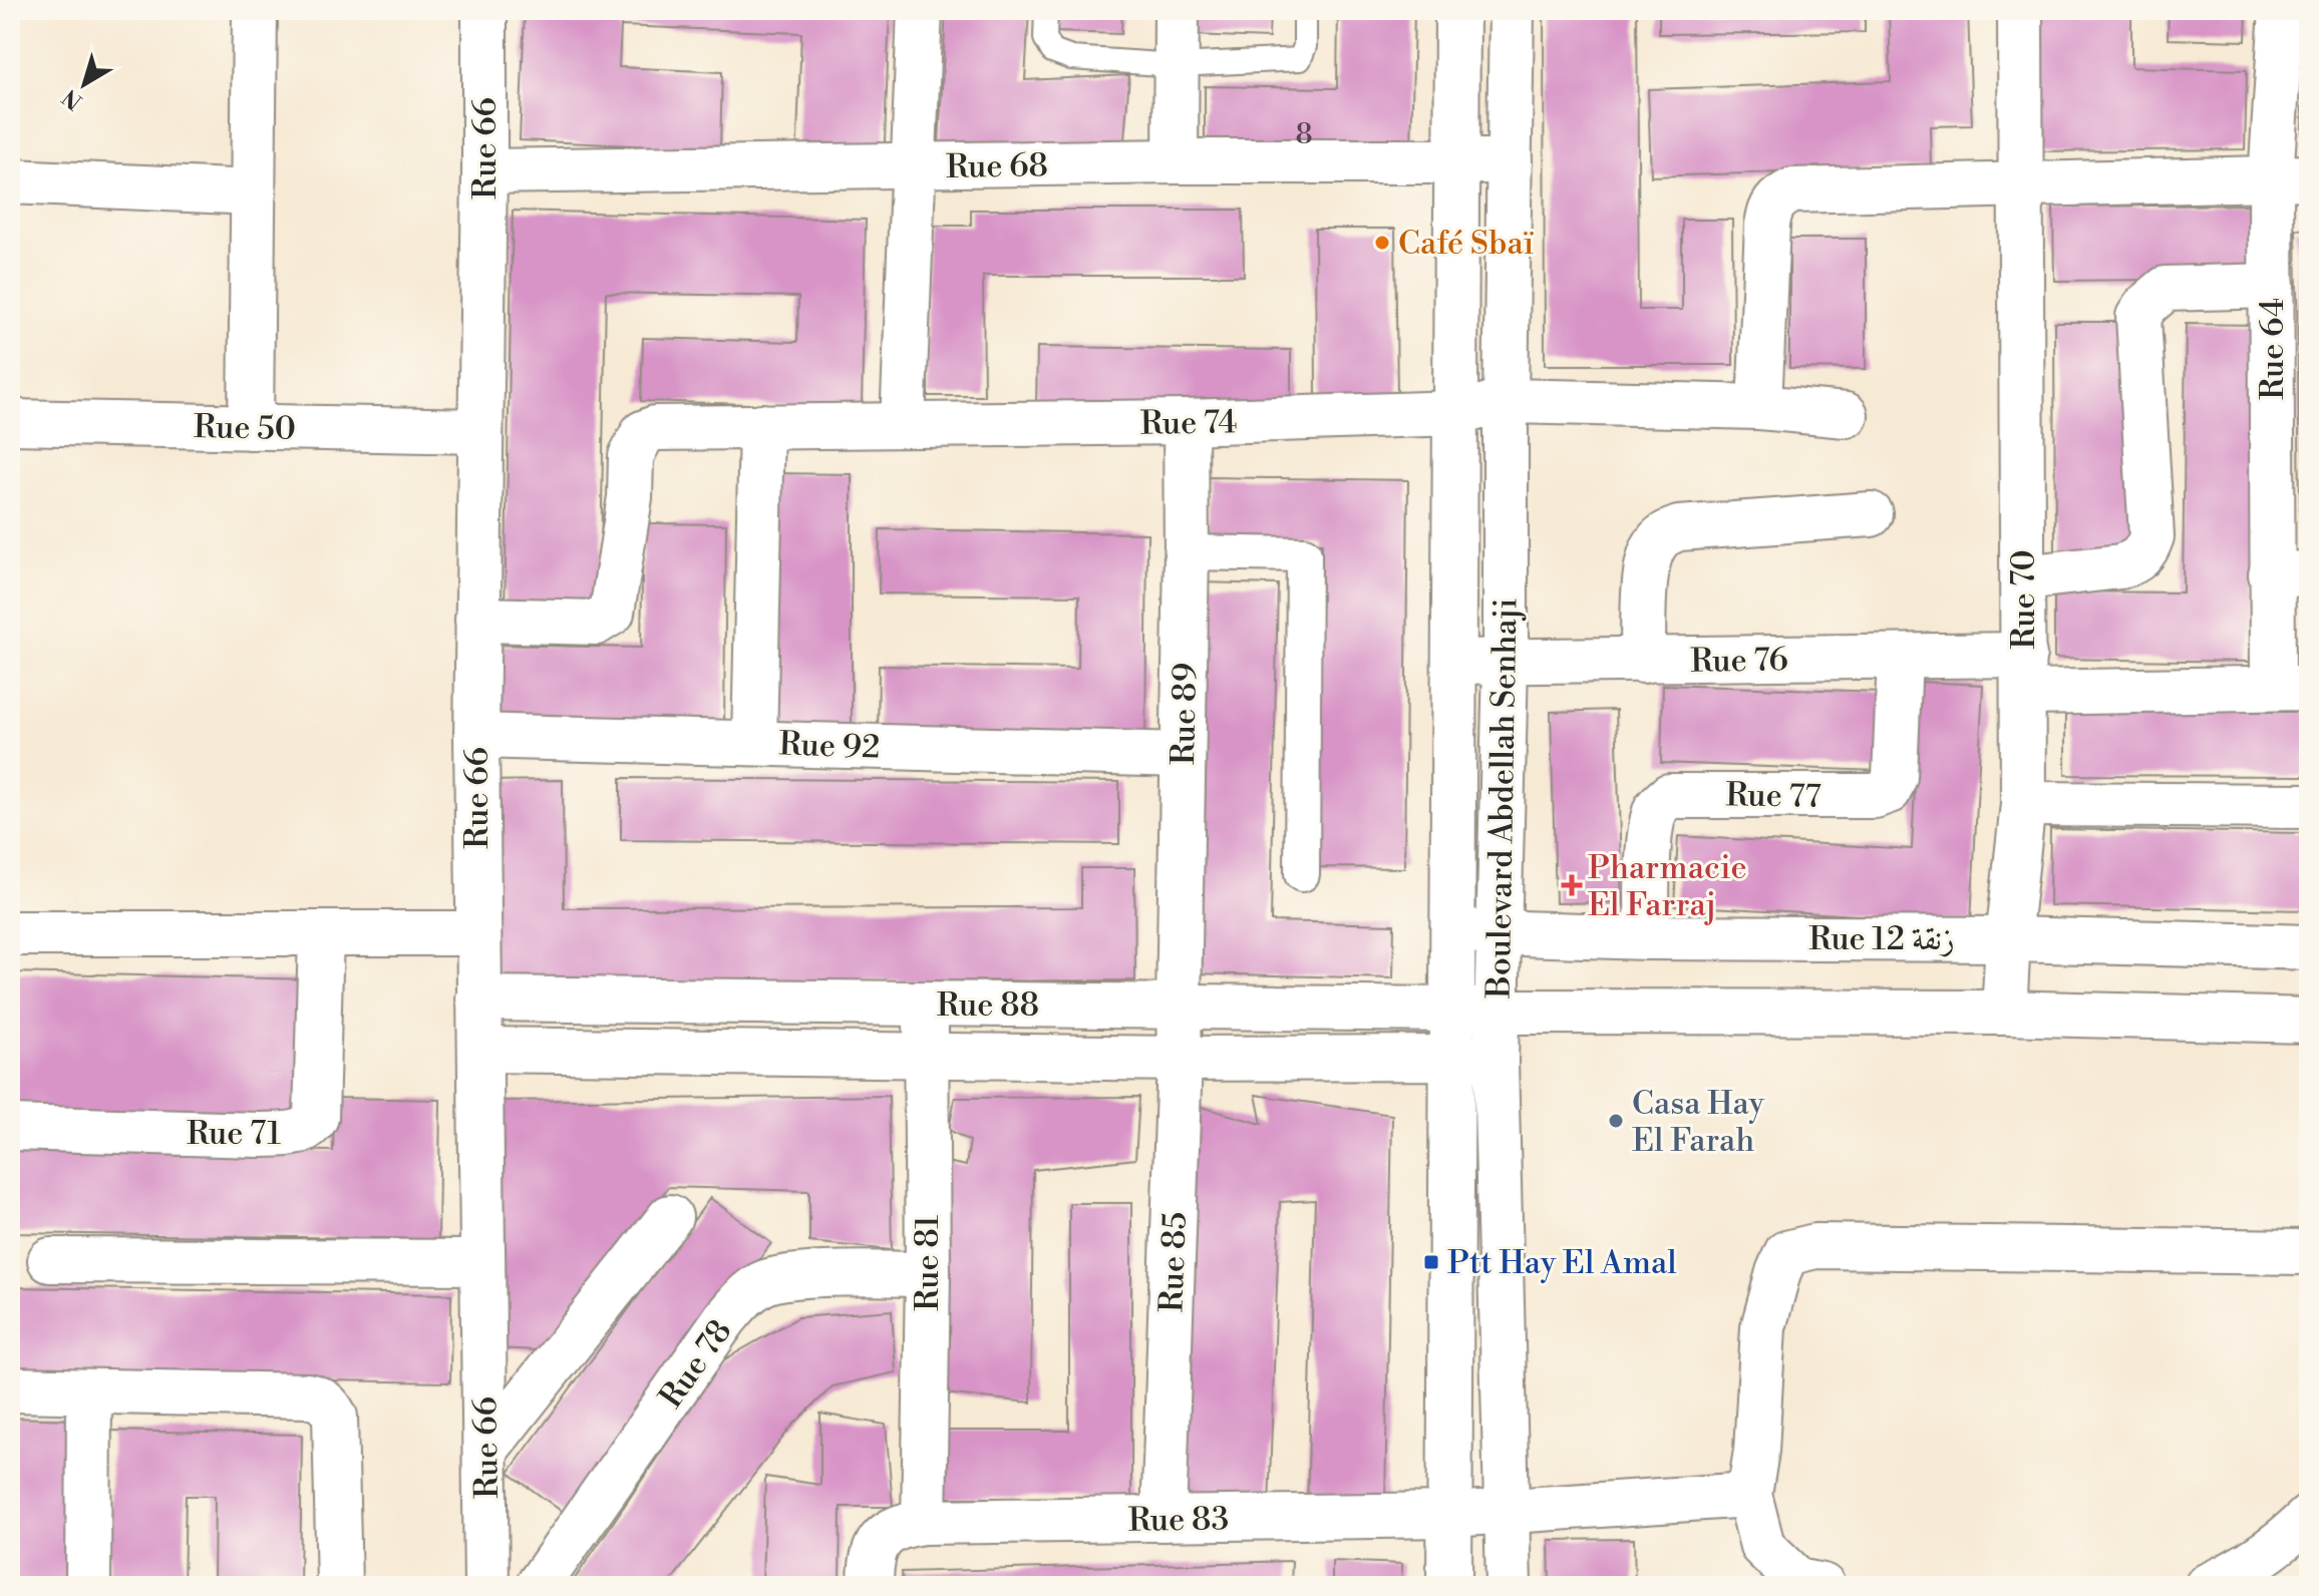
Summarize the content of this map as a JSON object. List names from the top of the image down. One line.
{"streets":{"street":["Rue 66","Rue 68","Rue 64","Rue 74","Rue 50","Rue 70","Rue 76","Rue 89","Rue 92","Rue 77","Boulevard Abdellah Senhaji","Rue 12 زنقة","Rue 88","Rue 71","Rue 85","Rue 81","Rue 78","Rue 83"]},"crossings":[["Rue 66","Rue 68"],["Rue 66","Rue 74"],["Rue 66","Rue 50"],["Rue 66","Rue 92"],["Rue 66","Rue 88"],["Rue 68","Boulevard Abdellah Senhaji"],["Rue 64","Rue 76"],["Rue 74","Rue 89"],["Rue 74","Boulevard Abdellah Senhaji"],["Rue 70","Rue 76"],["Rue 70","Rue 12 زنقة"],["Rue 70","Rue 88"],["Rue 76","Rue 77"],["Rue 76","Boulevard Abdellah Senhaji"],["Rue 89","Rue 92"],["Rue 89","Rue 88"],["Rue 89","Rue 85"],["Rue 77","Rue 12 زنقة"],["Boulevard Abdellah Senhaji","Rue 12 زنقة"],["Boulevard Abdellah Senhaji","Rue 88"],["Boulevard Abdellah Senhaji","Rue 83"],["Rue 88","Rue 85"],["Rue 88","Rue 81"],["Rue 85","Rue 83"],["Rue 81","Rue 78"],["Rue 81","Rue 83"]],"places":{"other":["Café Sbaï","Casa Hay El Farah"],"health":["Pharmacie El Farraj"],"transit":["Ptt Hay El Amal"]},"house_numbers":["8"],"north":"bottom left"}
